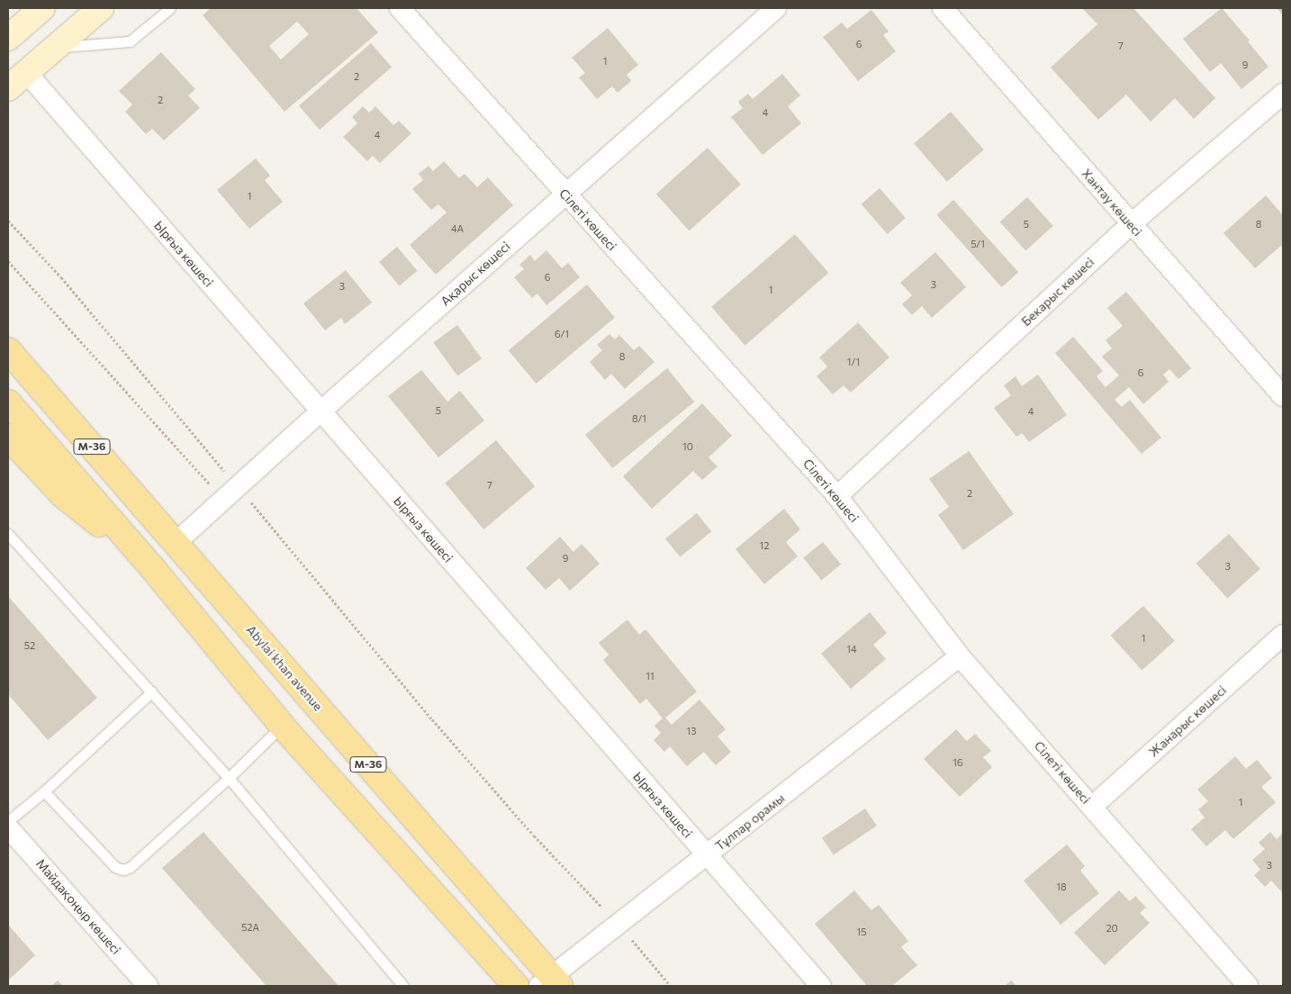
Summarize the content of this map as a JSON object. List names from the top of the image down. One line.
{"streets":{"main road":["M-36","Abylai khan avenue"],"street":["Хантау көшесі","Сілеті көшесі","Ырғыз көшесі","Ақарыс көшесі","Бекарыс көшесі","Жанарыс көшесі","Тұлпар орамы","Майдақоңыр көшесі"]},"crossings":[["Хантау көшесі","Бекарыс көшесі"],["Сілеті көшесі","Ақарыс көшесі"],["Сілеті көшесі","Бекарыс көшесі"],["Сілеті көшесі","Жанарыс көшесі"],["Сілеті көшесі","Тұлпар орамы"],["Ырғыз көшесі","Ақарыс көшесі"],["Ырғыз көшесі","Тұлпар орамы"],["Ақарыс көшесі","Abylai khan avenue"],["Abylai khan avenue","Тұлпар орамы"]],"house_numbers":["6","7","1","9","2","2","4","4","1","5","8","4А","5/1","6","3","3","1","6/1","8","1/1","6","5","4","8/1","10","7","2","12","9","3","1","52","14","11","13","16","1","3","18","52А","20","15"]}
